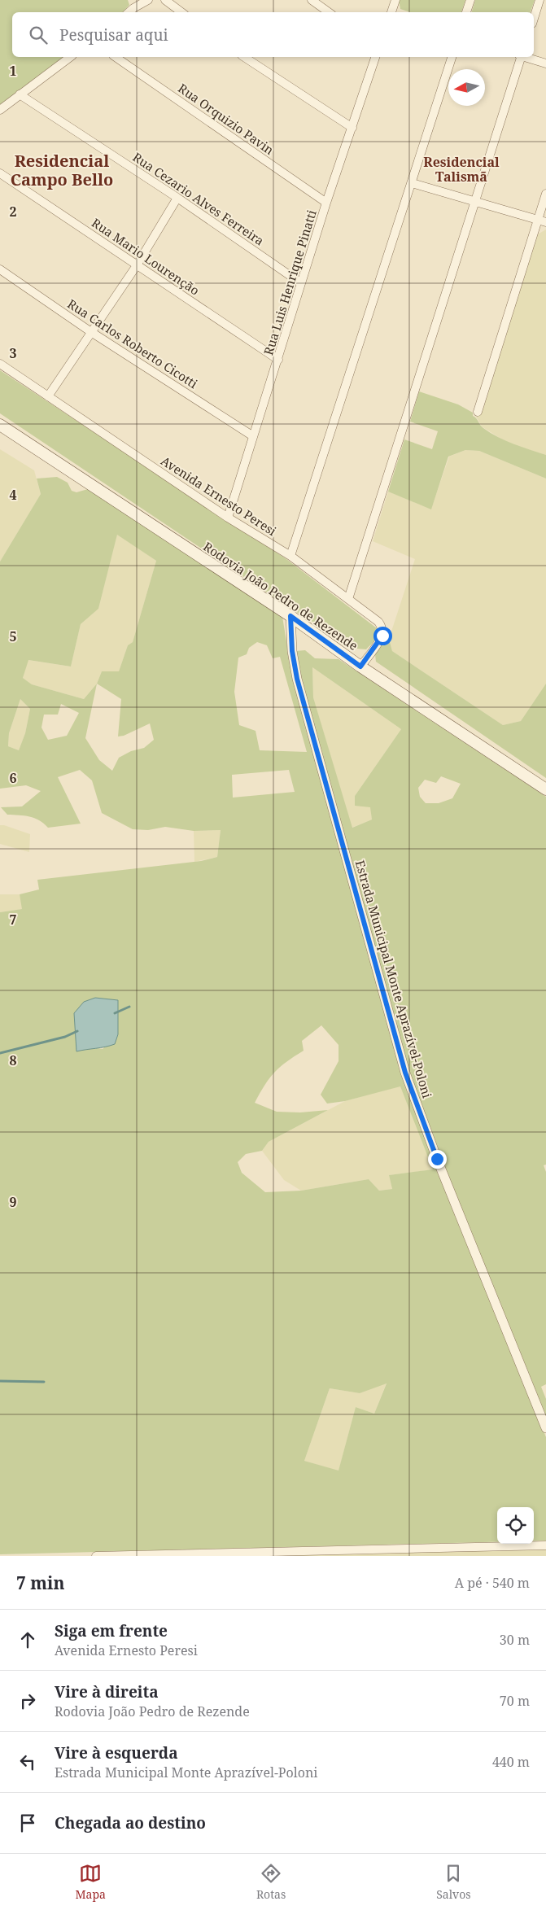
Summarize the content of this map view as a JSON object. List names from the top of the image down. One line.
{"streets":{"main road":["Rodovia João Pedro de Rezende"],"street":["Rua Orquizio Pavin","Rua Cezario Alves Ferreira","Rua Mario Lourenção","Rua Luis Henrique Pinatti","Rua Carlos Roberto Cicotti","Avenida Ernesto Peresi","Estrada Municipal Monte Aprazível-Poloni"]},"crossings":[["Rua Orquizio Pavin","Rua Luis Henrique Pinatti"],["Rua Cezario Alves Ferreira","Rua Luis Henrique Pinatti"],["Rua Mario Lourenção","Rua Luis Henrique Pinatti"],["Rua Luis Henrique Pinatti","Rua Carlos Roberto Cicotti"],["Rua Luis Henrique Pinatti","Avenida Ernesto Peresi"],["Avenida Ernesto Peresi","Rodovia João Pedro de Rezende"],["Rodovia João Pedro de Rezende","Estrada Municipal Monte Aprazível-Poloni"]],"districts":["Residencial Campo Bello","Residencial Talismã"],"north":"left","page":{"search":"Pesquisar aqui","heading":["7 min","A pé · 540 m"],"list":[["Siga em frente","Avenida Ernesto Peresi","30 m"],["Vire à direita","Rodovia João Pedro de Rezende","70 m"],["Vire à esquerda","Estrada Municipal Monte Aprazível-Poloni","440 m"],"Chegada ao destino"],"nav":["Mapa","Rotas","Salvos"]},"grid":{"rows":["1","2","3","4","5","6","7","8","9"]}}
